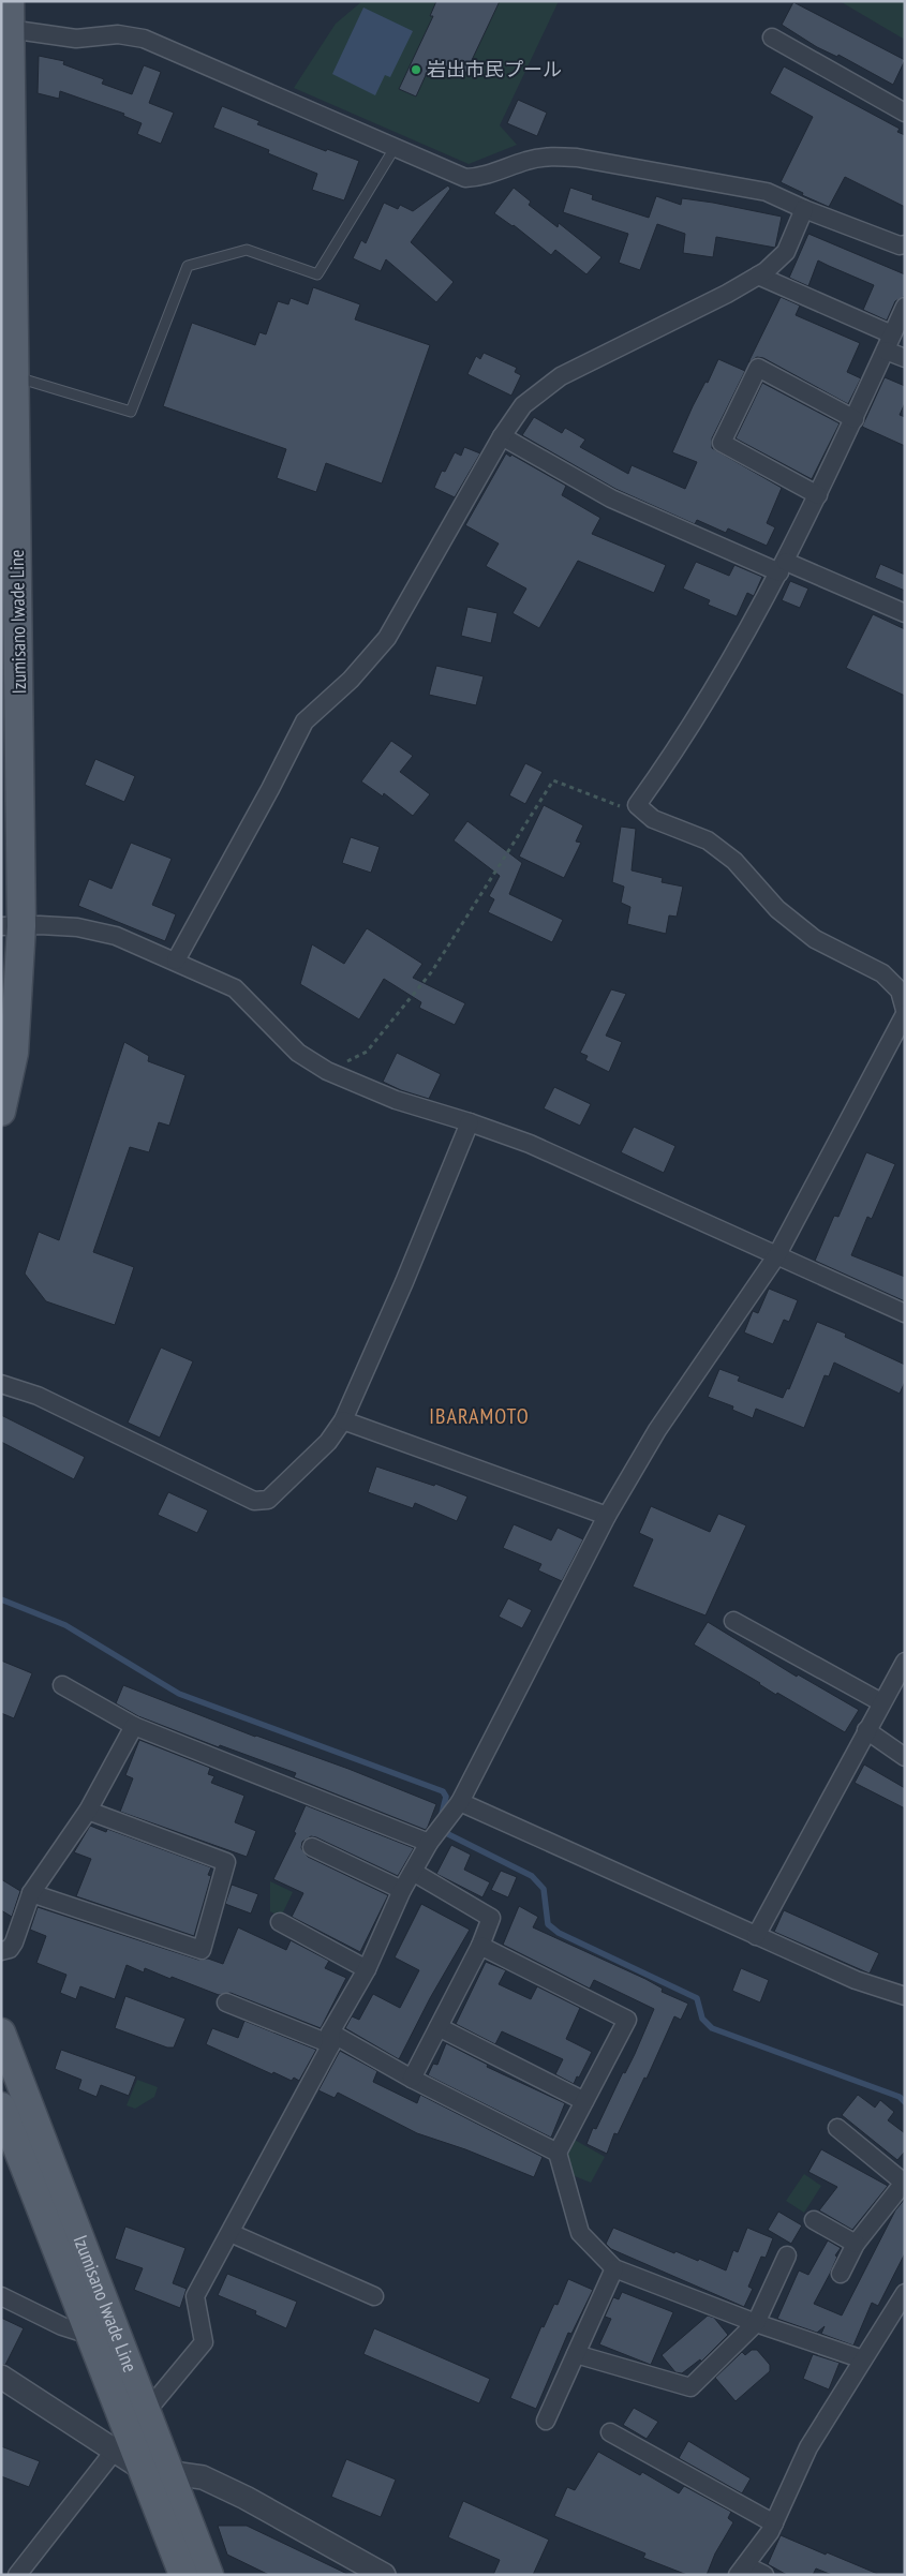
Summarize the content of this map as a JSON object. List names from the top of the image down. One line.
{"streets":{"main road":["Izumisano Iwade Line"]},"districts":["IBARAMOTO"],"places":["岩出市民プール"]}
